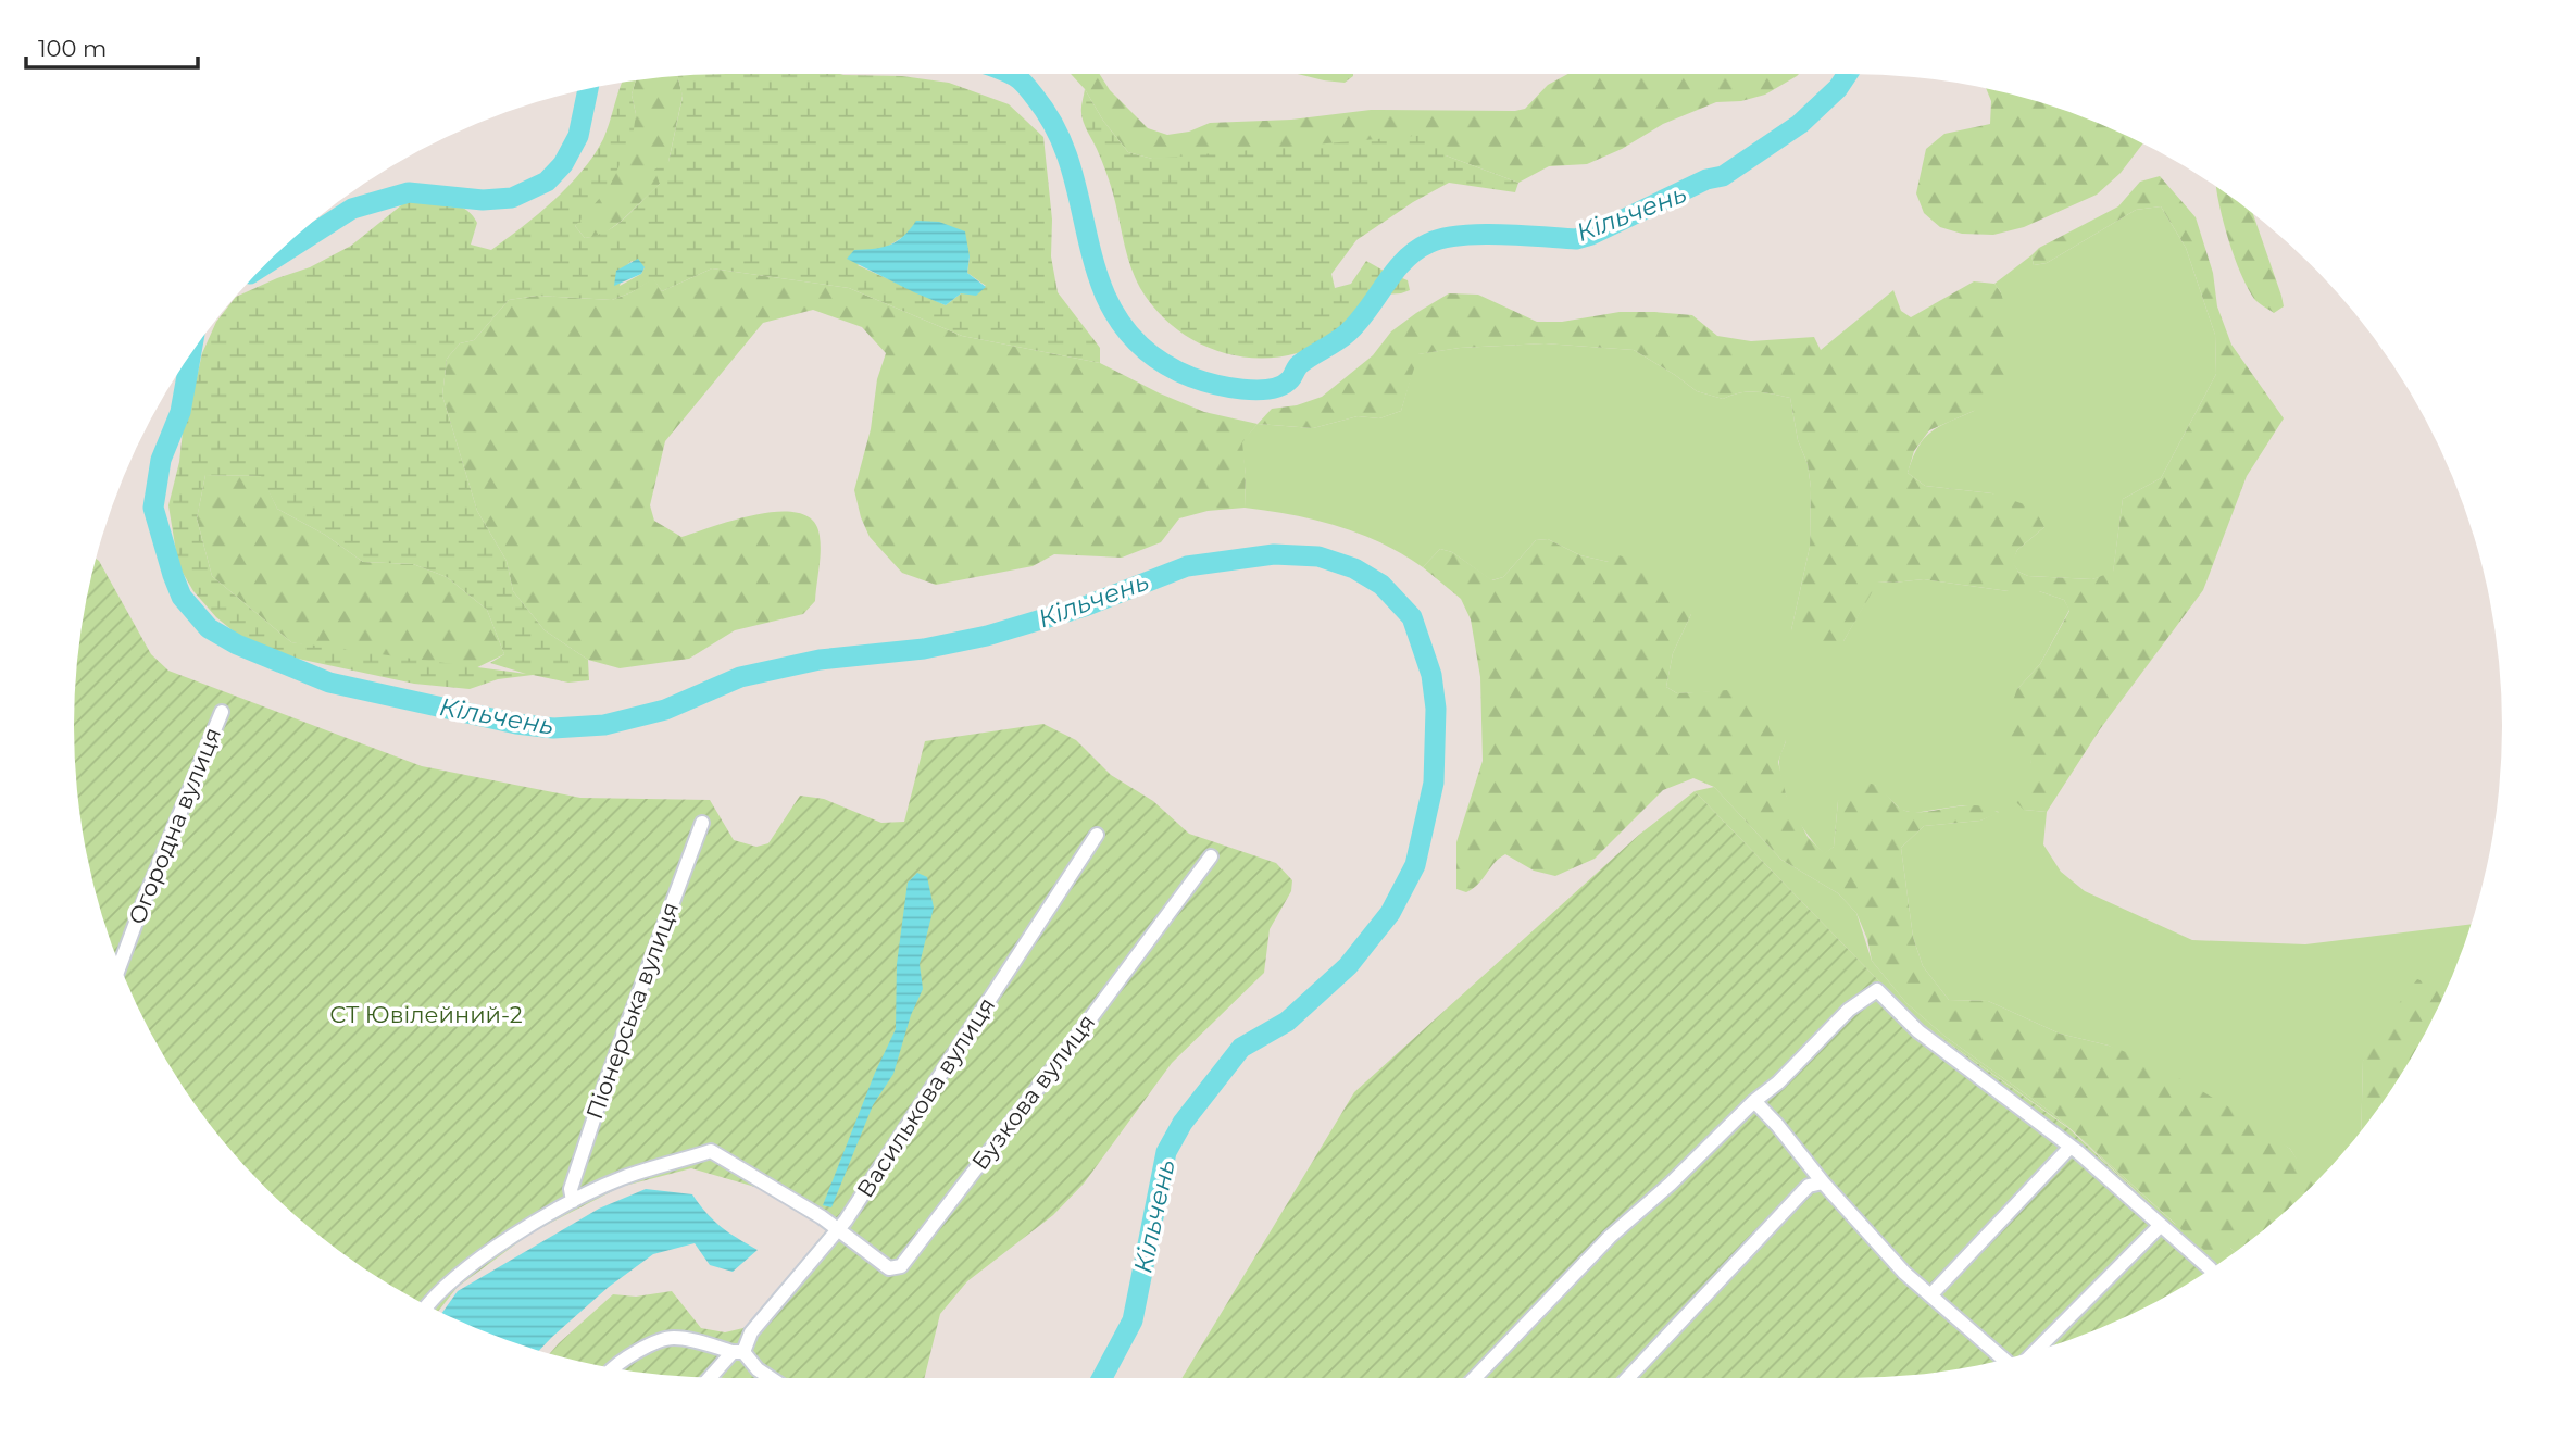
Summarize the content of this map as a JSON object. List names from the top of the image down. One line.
{"streets":{"street":["Огородна вулиця","Піонерська вулиця","Бузкова вулиця","Василькова вулиця"]},"crossings":[["Піонерська вулиця","Бузкова вулиця"],["Бузкова вулиця","Василькова вулиця"]],"water":["Кільчень"],"parks":["СT Ювілейний-2"],"scale_bar":"100 m"}
